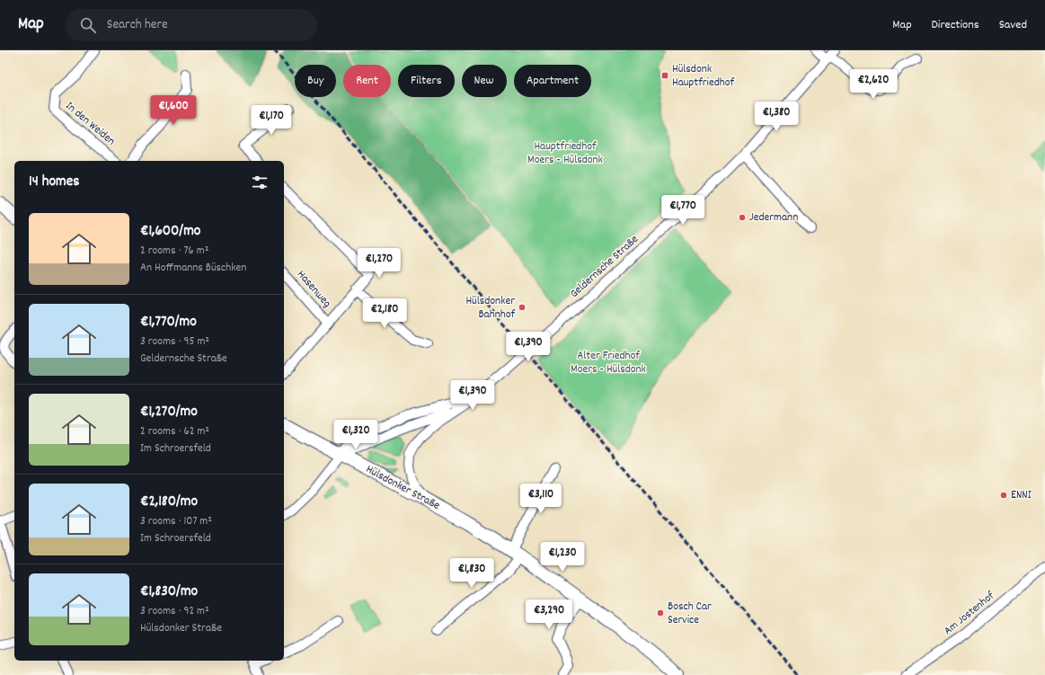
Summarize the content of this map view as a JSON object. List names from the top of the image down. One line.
{"streets":{"street":["In den Weiden","Geldernsche Straße","Hasenweg","Hülsdonker Straße","Am Jostenhof"]},"crossings":[["Geldernsche Straße","Hülsdonker Straße"]],"parks":["Hauptfriedhof Moers - Hülsdonk","Alter Friedhof Moers - Hülsdonk"],"places":{"transit":["Hülsdonk Hauptfriedhof"],"other":["Jedermann","Hülsdonker Bahnhof","ENNI","Bosch Car Service"]},"page":{"header":"Map","search":"Search here","nav":["Map","Directions","Saved"],"chip":["Buy","Rent","Filters","New","Apartment"],"price":["€2,620","€1,600","€1,380","€1,170","€1,770","€1,270","€2,180","€1,390","€1,390","€1,320","€3,110","€1,230","€1,830","€3,290"],"heading":"14 homes","list":[{"name":"€1,600/mo","note":"2 rooms · 76 m² · An Hoffmanns Büschken"},{"name":"€1,770/mo","note":"3 rooms · 95 m² · Geldernsche Straße"},{"name":"€1,270/mo","note":"2 rooms · 62 m² · Im Schroersfeld"},{"name":"€2,180/mo","note":"3 rooms · 107 m² · Im Schroersfeld"},{"name":"€1,830/mo","note":"3 rooms · 92 m² · Hülsdonker Straße"}]}}
